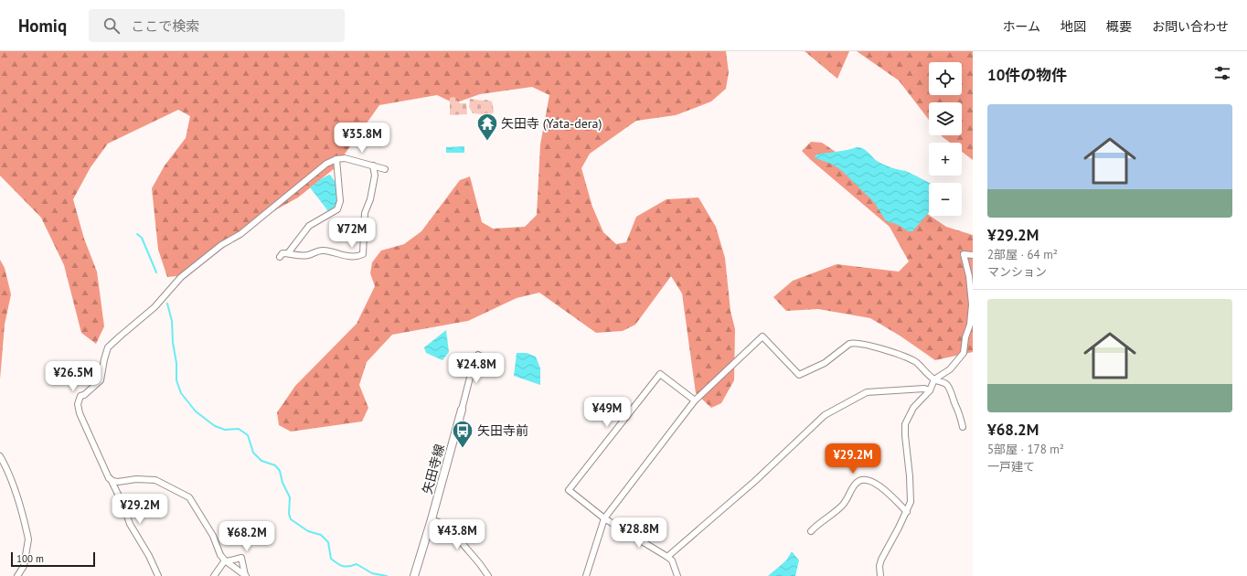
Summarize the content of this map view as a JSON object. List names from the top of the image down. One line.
{"streets":{"main road":["矢田寺線"]},"places":{"temple":["矢田寺 (Yata-dera)"],"bus stop":["矢田寺前"]},"scale_bar":"100 m","page":{"header":"Homiq","search":"ここで検索","nav":["ホーム","地図","概要","お問い合わせ"],"heading":"10件の物件","map_buttons":["+","−"],"list":[{"name":"¥29.2M","note":"2部屋 · 64 m² · マンション"},{"name":"¥68.2M","note":"5部屋 · 178 m² · 一戸建て"}],"price":["¥35.8M","¥72M","¥24.8M","¥26.5M","¥49M","¥29.2M","¥29.2M","¥28.8M","¥43.8M","¥68.2M"],"scale":"100 m"}}
